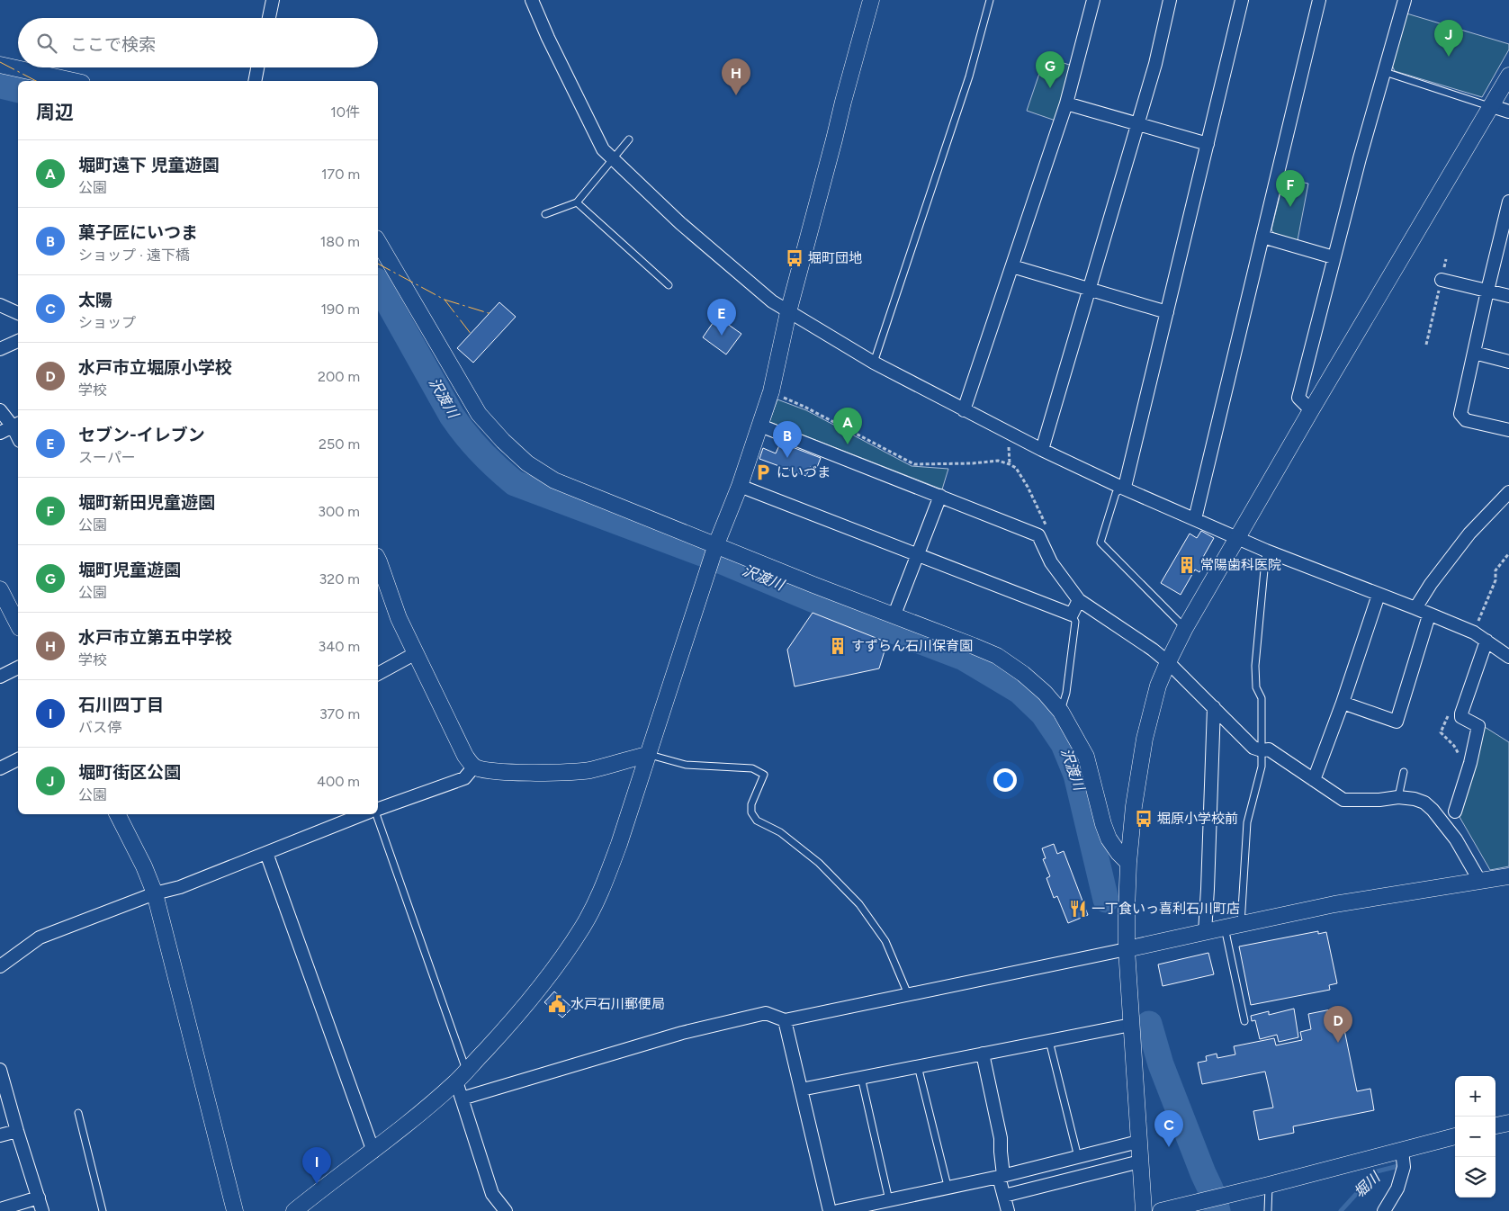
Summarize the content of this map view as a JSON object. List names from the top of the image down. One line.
{"water":["沢渡川","堀川"],"places":{"bus stop":["堀町団地","堀原小学校前"],"parking":["にいづま"],"building":["常陽歯科医院","すずらん石川保育園"],"restaurant":["一丁食いっ喜利石川町店"],"public building":["水戸石川郵便局"]},"page":{"search":"ここで検索","pins":["J","G","H","F","E","A","B","D","C","I"],"heading":["周辺","10件"],"list":[{"mark":"A","name":"堀町遠下 児童遊園","note":"公園","value":"170 m"},{"mark":"B","name":"菓子匠にいつま","note":"ショップ · 遠下橋","value":"180 m"},{"mark":"C","name":"太陽","note":"ショップ","value":"190 m"},{"mark":"D","name":"水戸市立堀原小学校","note":"学校","value":"200 m"},{"mark":"E","name":"セブン-イレブン","note":"スーパー","value":"250 m"},{"mark":"F","name":"堀町新田児童遊園","note":"公園","value":"300 m"},{"mark":"G","name":"堀町児童遊園","note":"公園","value":"320 m"},{"mark":"H","name":"水戸市立第五中学校","note":"学校","value":"340 m"},{"mark":"I","name":"石川四丁目","note":"バス停","value":"370 m"},{"mark":"J","name":"堀町街区公園","note":"公園","value":"400 m"}],"map_buttons":["+","−"]}}
